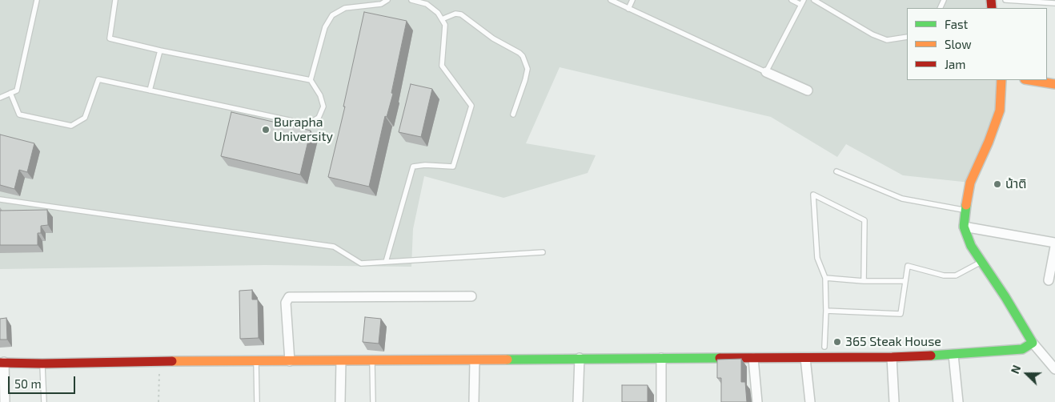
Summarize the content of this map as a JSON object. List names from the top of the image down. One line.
{"places":["Burapha University","น้าติ","365 Steak House"],"legend":["Fast","Slow","Jam"],"scale_bar":"50 m","north":"left"}
